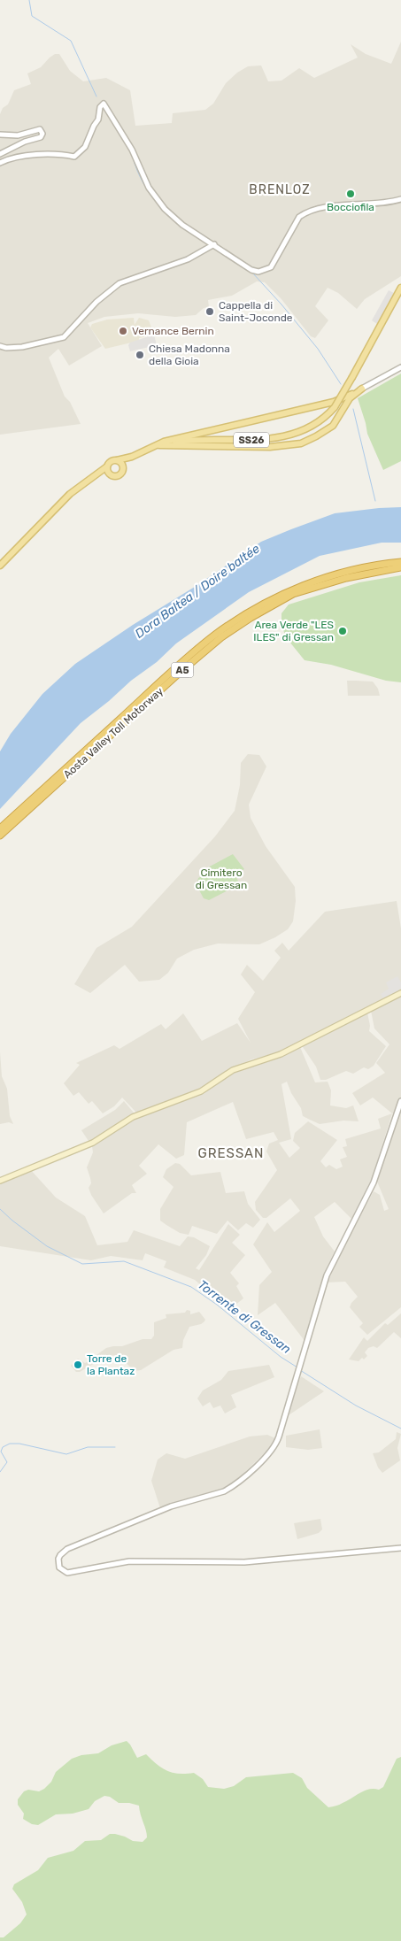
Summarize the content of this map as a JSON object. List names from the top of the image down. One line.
{"streets":{"highway":["A5","Aosta Valley Toll Motorway"],"main road":["SS26"]},"districts":["BRENLOZ","GRESSAN"],"water":["Dora Baltea / Doire baltée","Torrente di Gressan"],"parks":["Cimitero di Gressan"],"places":["Bocciofila","Cappella di Saint-Joconde","Vernance Bernin","Chiesa Madonna della Gioia","Area Verde \"LES ILES\" di Gressan","Torre de la Plantaz"]}
